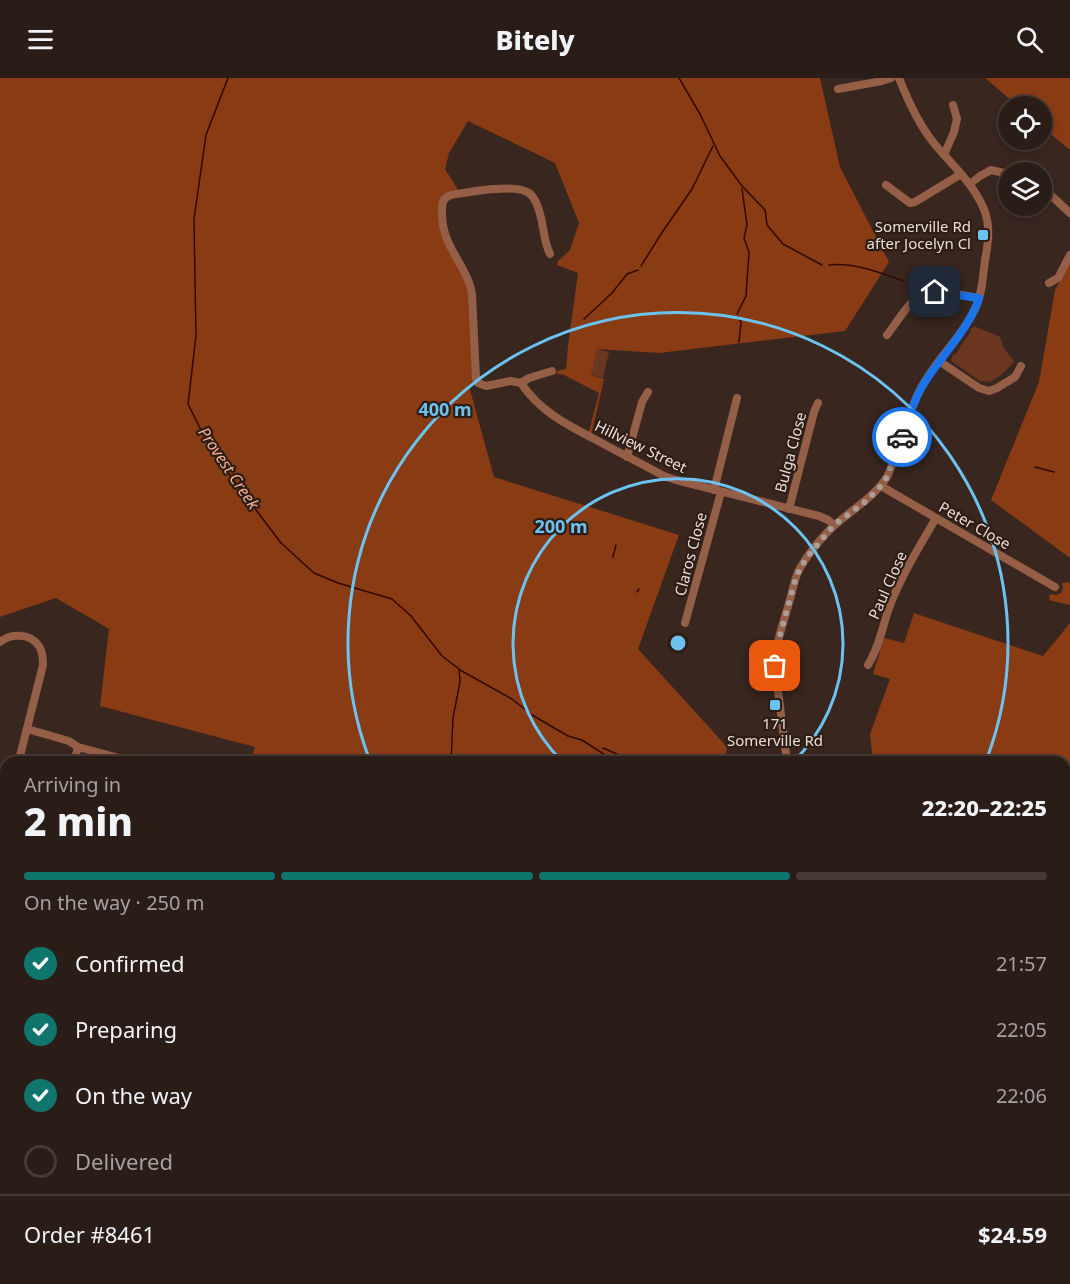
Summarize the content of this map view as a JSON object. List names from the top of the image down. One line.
{"streets":{"street":["Hillview Street","Bulga Close","Peter Close","Claros Close","Paul Close"]},"crossings":[["Hillview Street","Bulga Close"],["Hillview Street","Claros Close"],["Peter Close","Paul Close"]],"water":["Provest Creek"],"places":{"transit":["Somerville Rd after Jocelyn Cl","171 Somerville Rd"]},"page":{"header":"Bitely","heading":["2 min","Arriving in","22:20–22:25"],"panel":["Order #8461","$24.59"],"bar":"On the way · 250 m","list":[["Confirmed","21:57"],["Preparing","22:05"],["On the way","22:06"],"Delivered"]},"rings":["400 m","200 m"]}
